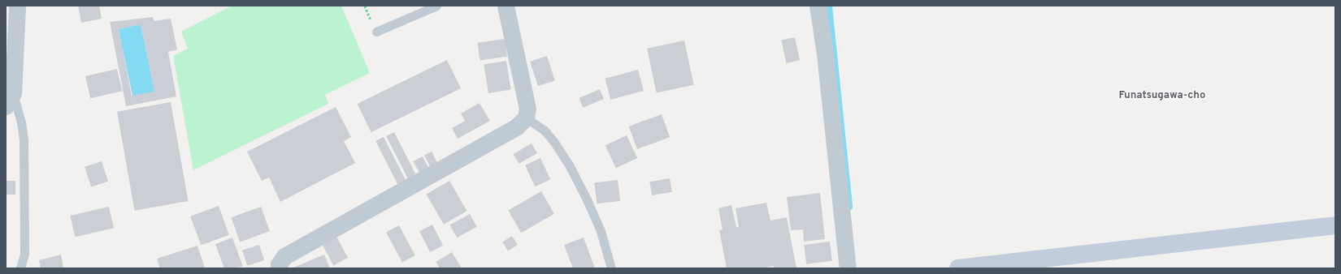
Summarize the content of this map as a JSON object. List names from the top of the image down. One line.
{"districts":["Funatsugawa-cho"]}
